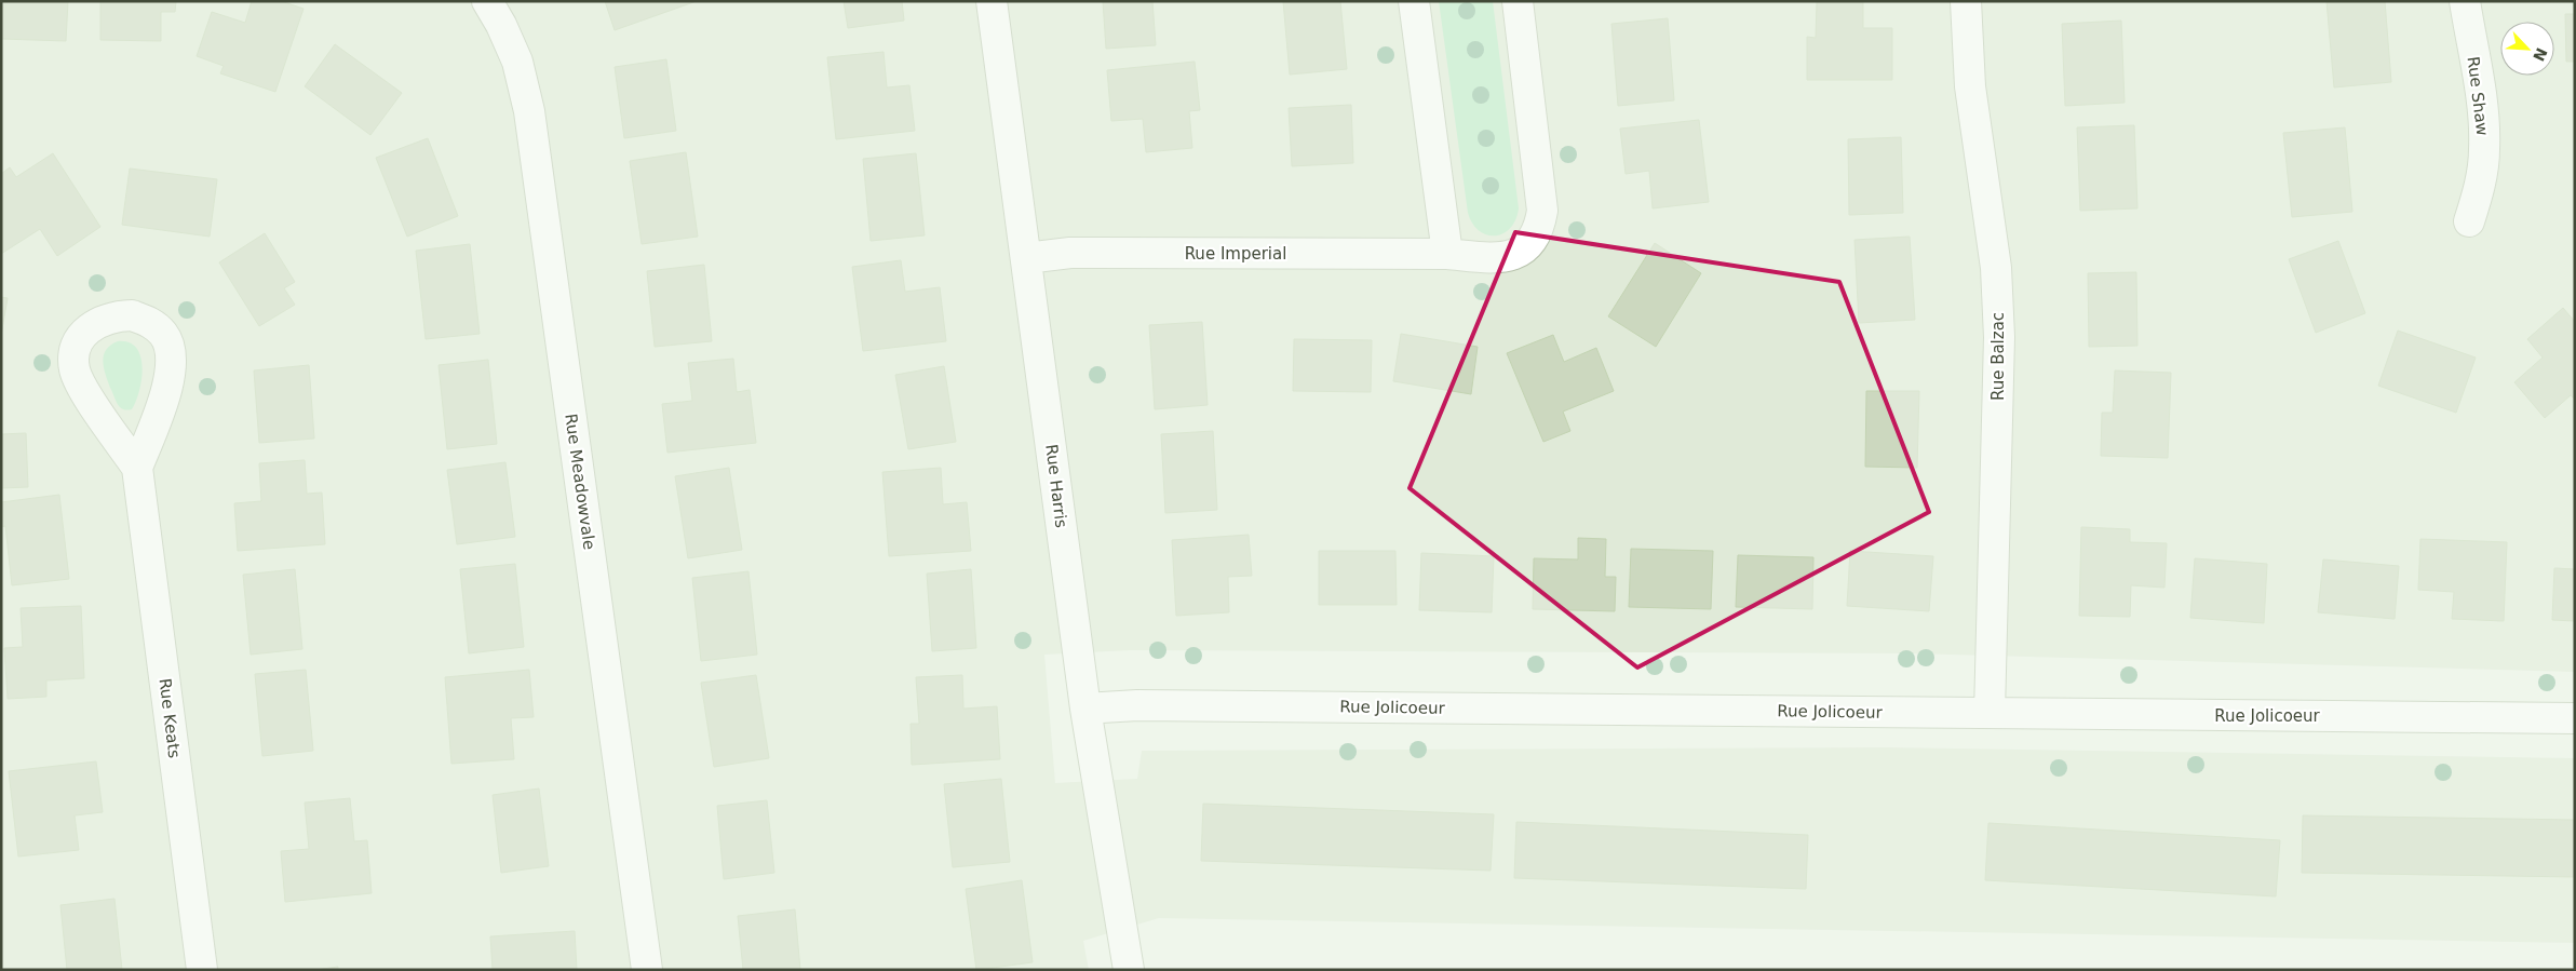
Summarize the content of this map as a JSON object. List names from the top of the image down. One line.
{"streets":{"street":["Rue Shaw","Rue Imperial","Rue Balzac","Rue Meadowvale","Rue Harris","Rue Jolicoeur","Rue Keats"]},"crossings":[["Rue Imperial","Rue Harris"],["Rue Balzac","Rue Jolicoeur"],["Rue Harris","Rue Jolicoeur"]],"north":"bottom right"}
